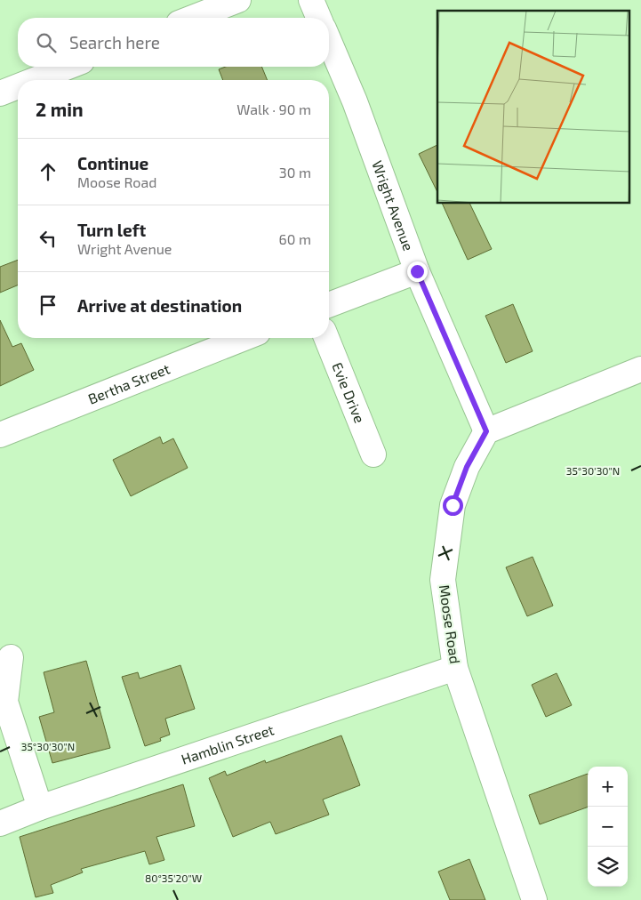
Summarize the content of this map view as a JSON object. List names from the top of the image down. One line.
{"streets":{"street":["Wright Avenue","Bertha Street","Evie Drive","Moose Road","Hamblin Street"]},"crossings":[["Wright Avenue","Moose Road"],["Moose Road","Hamblin Street"]],"page":{"search":"Search here","heading":["2 min","Walk · 90 m"],"list":[["Continue","Moose Road","30 m"],["Turn left","Wright Avenue","60 m"],"Arrive at destination"],"map_buttons":["+","−"]},"coordinates":["35°30'30\"N","80°35'20\"W"]}
